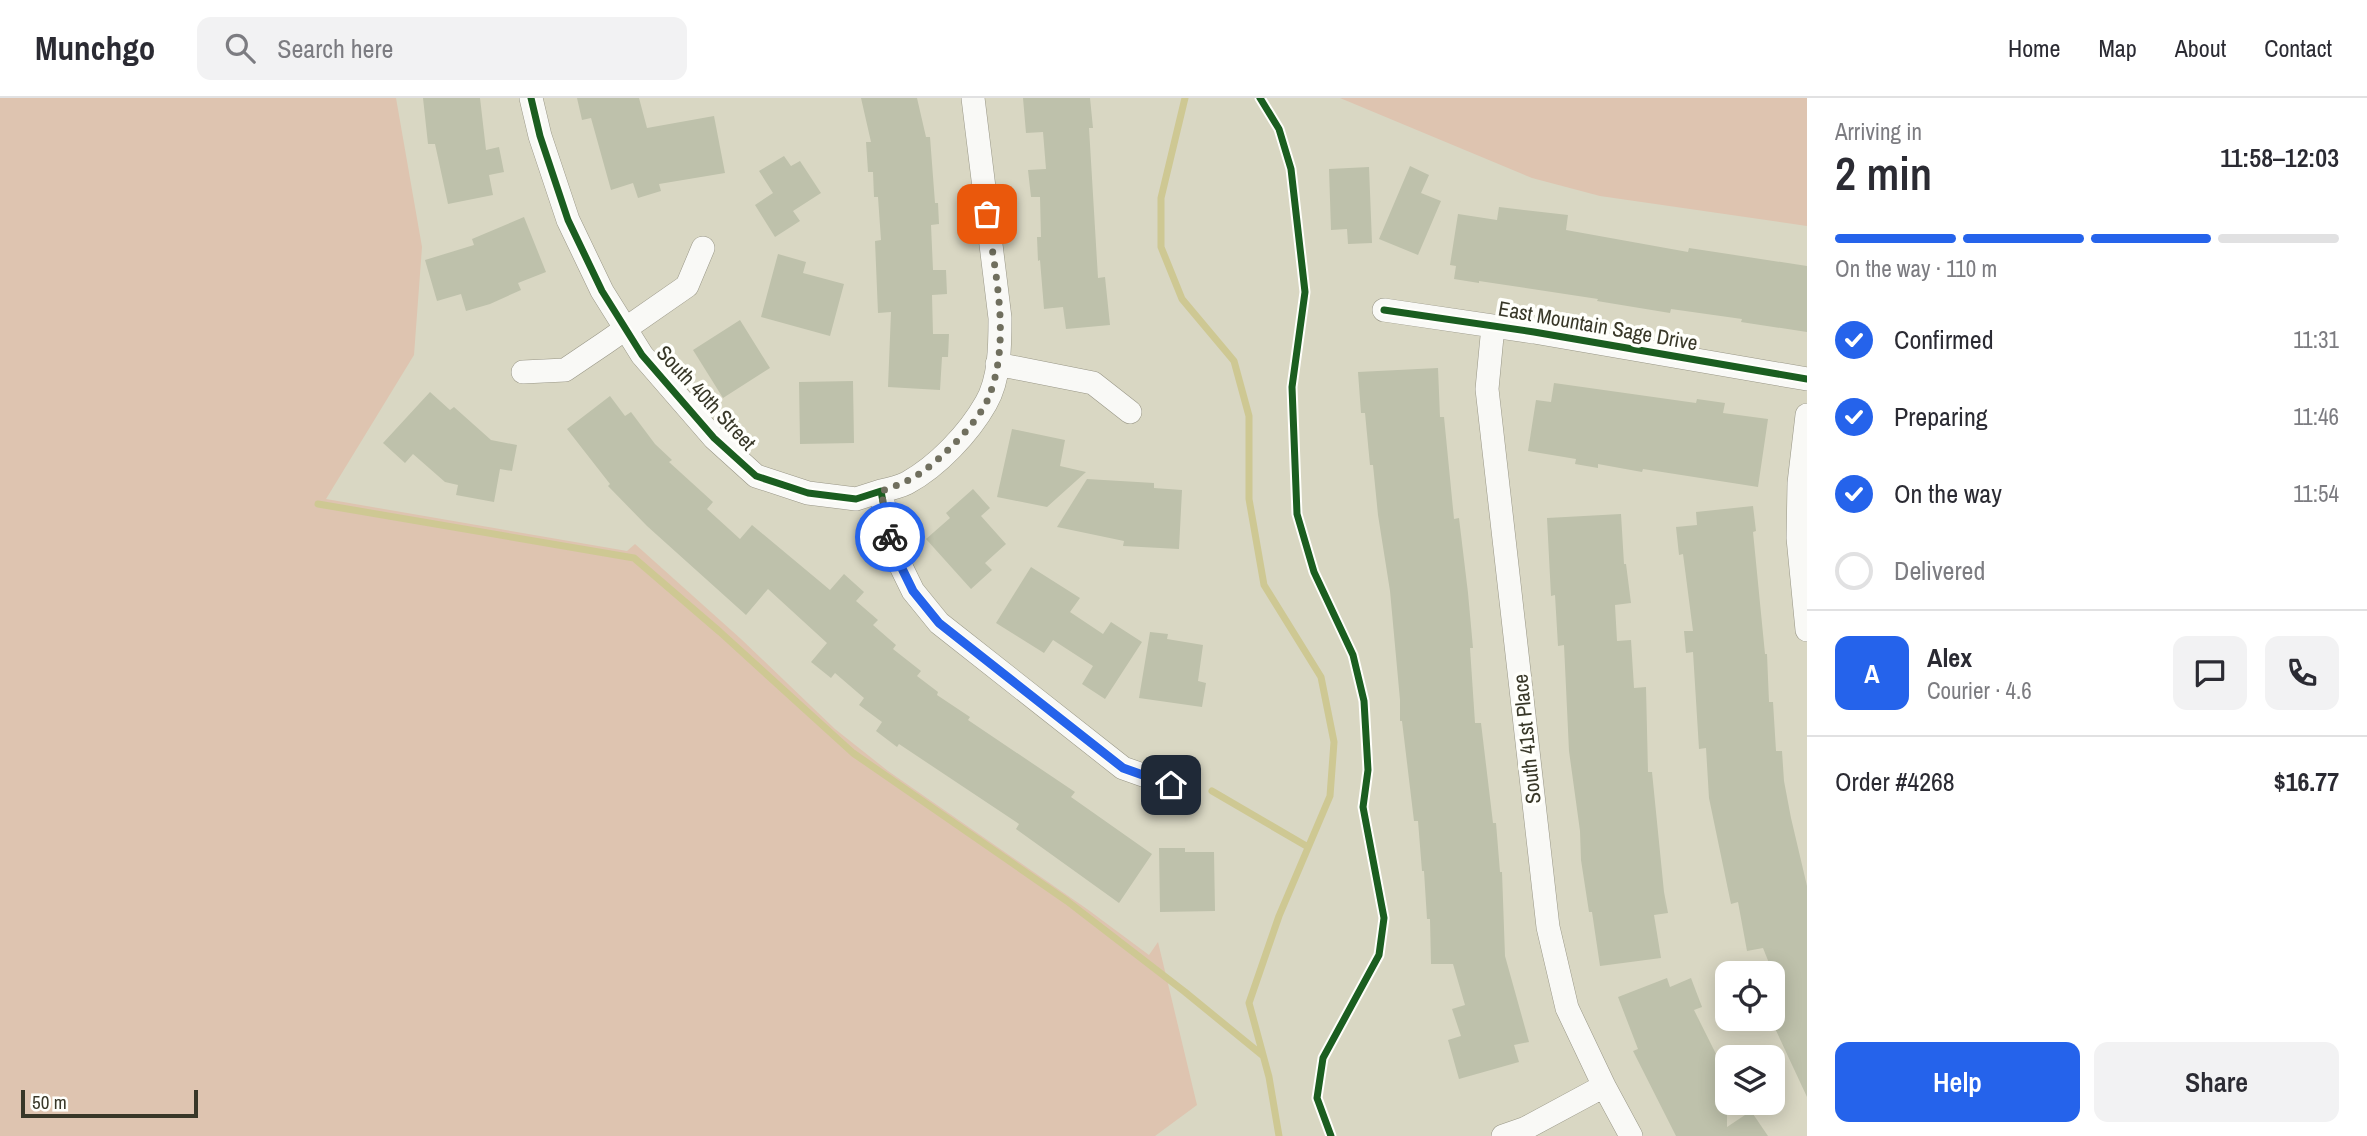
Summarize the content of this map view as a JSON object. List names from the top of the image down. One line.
{"streets":{"street":["East Mountain Sage Drive","South 40th Street","South 41st Place"]},"crossings":[["East Mountain Sage Drive","South 41st Place"]],"scale_bar":"50 m","page":{"header":"Munchgo","search":"Search here","nav":["Home","Map","About","Contact"],"heading":["2 min","Arriving in","11:58–12:03"],"panel":["Alex","Courier · 4.6","Order #4268","$16.77"],"bar":"On the way · 110 m","list":[["Confirmed","11:31"],["Preparing","11:46"],["On the way","11:54"],"Delivered"],"round":"A","buttons":["Help","Share"],"scale":"50 m"}}
